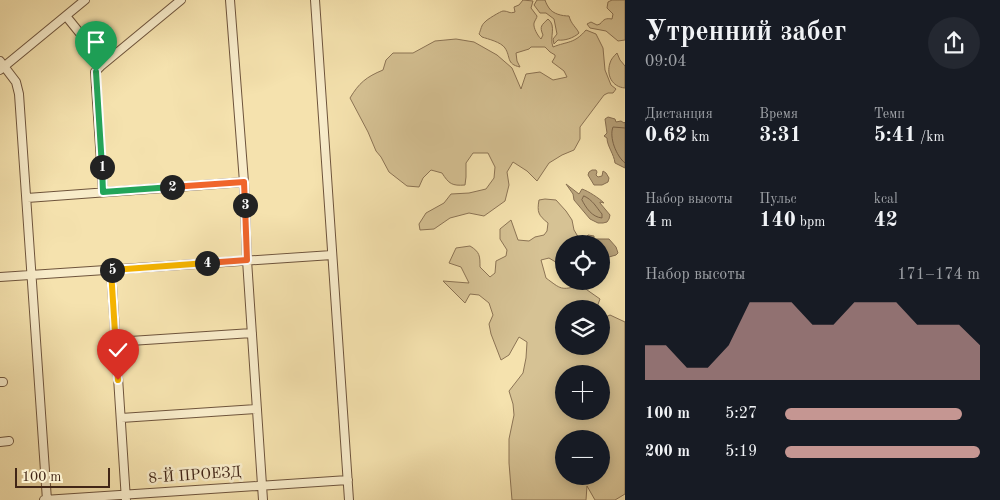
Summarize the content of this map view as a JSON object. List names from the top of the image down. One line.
{"streets":{"street":["8-Й ПРОЕЗД"]},"scale_bar":"100 m","page":{"heading":["Утренний забег","09:04"],"stats":[["Дистанция","0.62 km"],["Время","3:31"],["Темп","5:41 /km"],["Набор высоты","4 m"],["Пульс","140 bpm"],["kcal","42"]],"pins":["1","2","3","4","5"],"map_buttons":["+","−"],"chart":["Набор высоты","171–174 m"],"list":[{"name":"100 m","note":"5:27"},{"name":"200 m","note":"5:19"}],"scale":"100 m"}}
